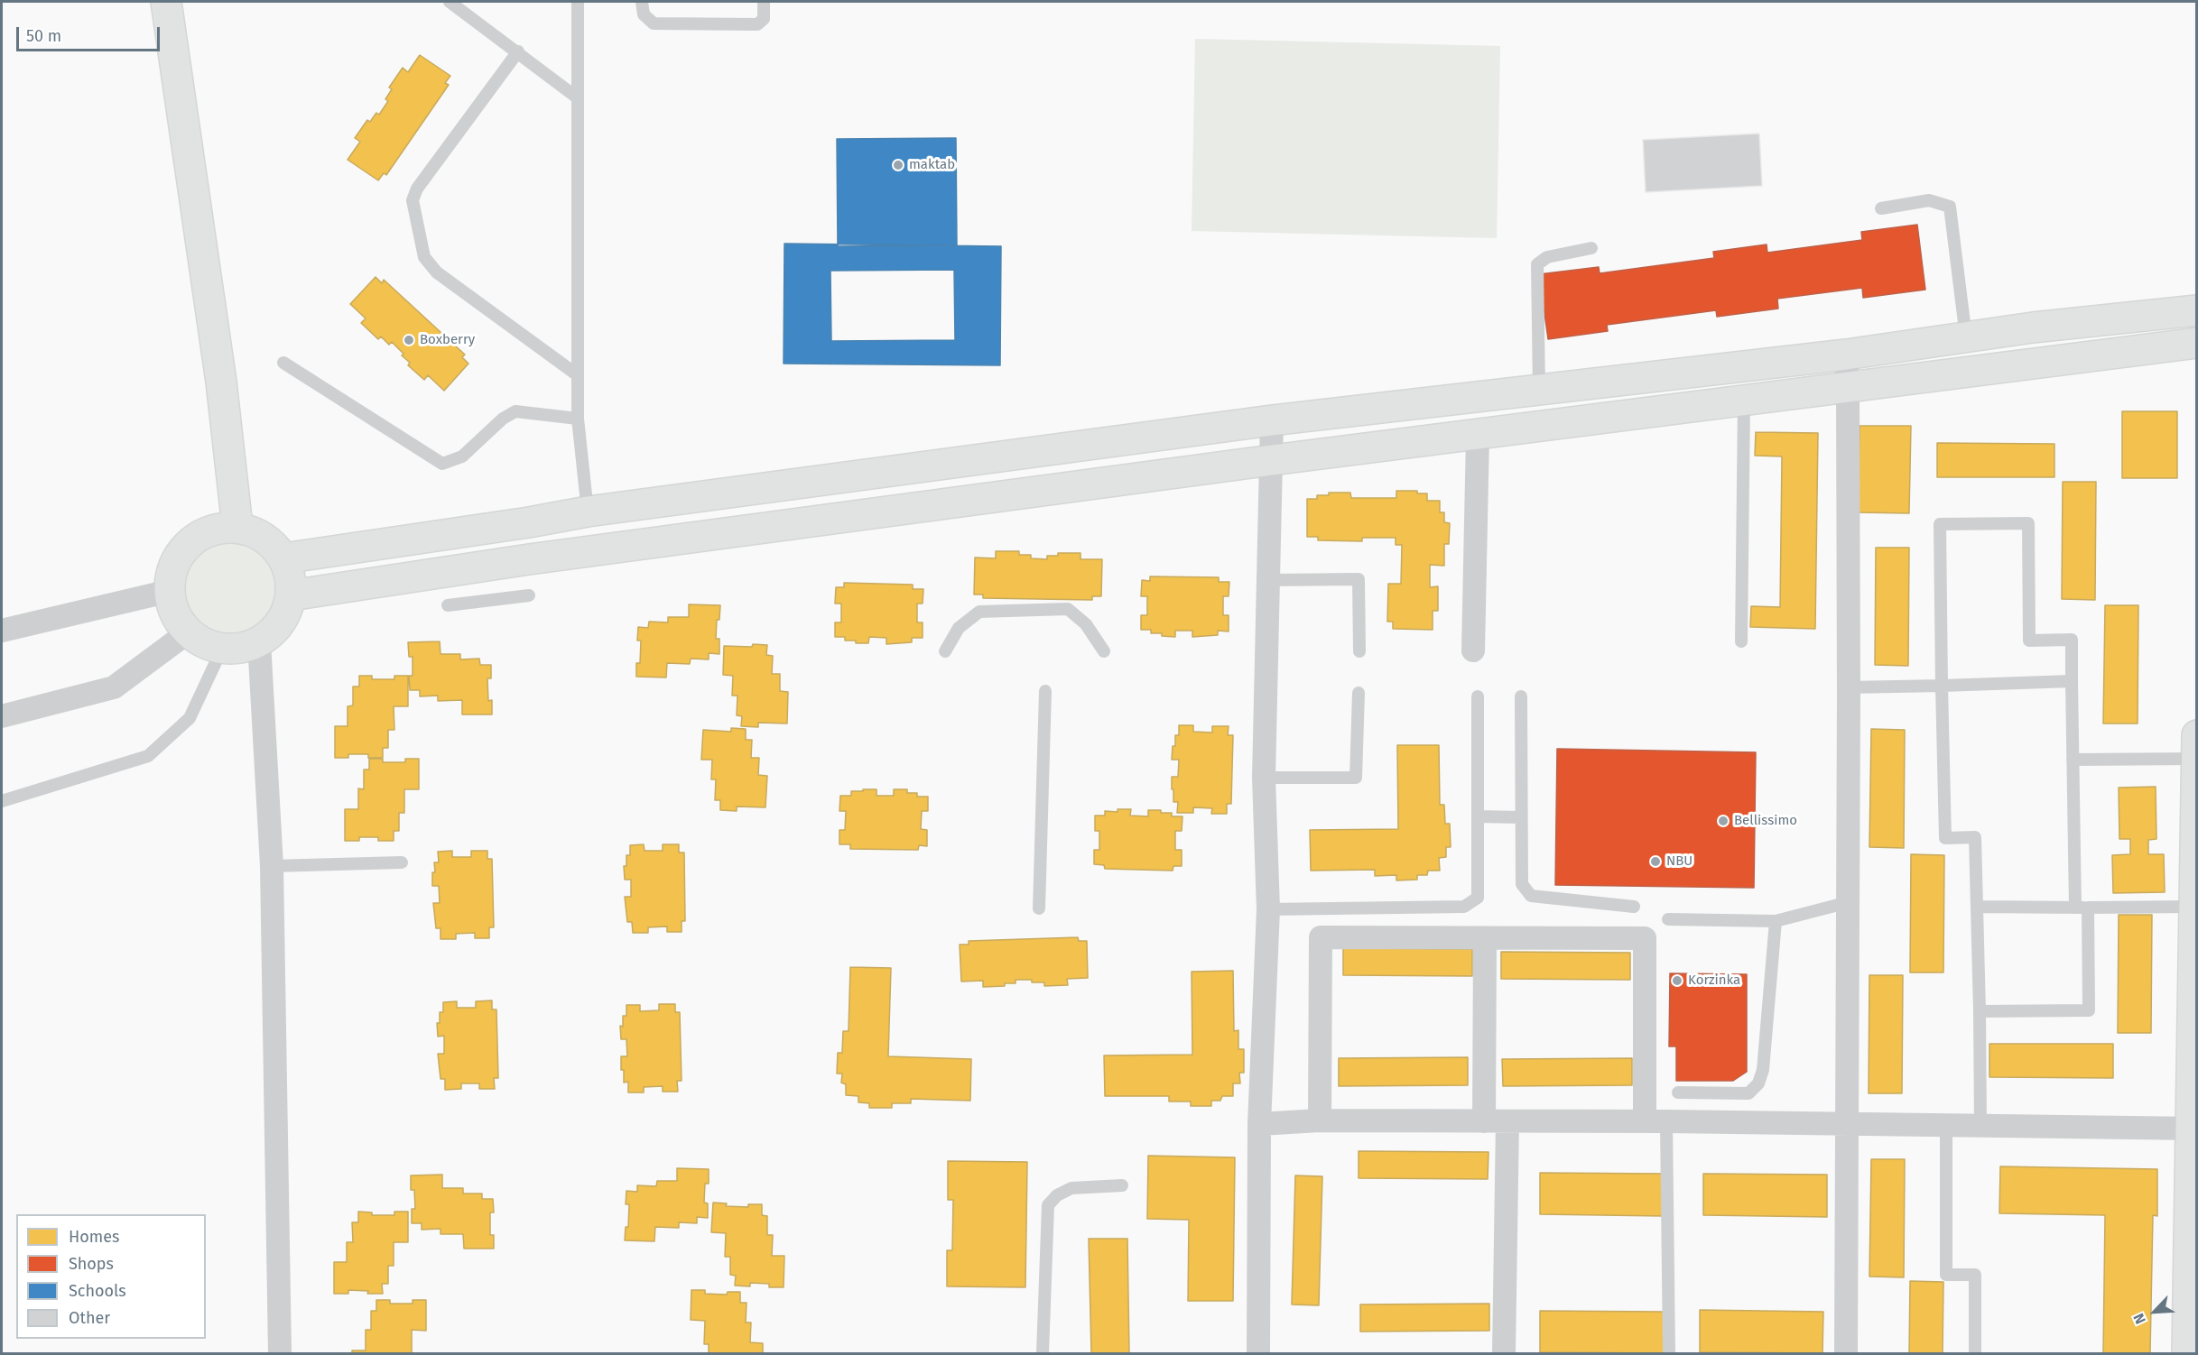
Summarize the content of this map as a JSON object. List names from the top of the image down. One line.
{"places":["maktab","Boxberry","Bellissimo","NBU","Korzinka"],"legend":["Homes","Shops","Schools","Other"],"scale_bar":"50 m","north":"bottom left"}
